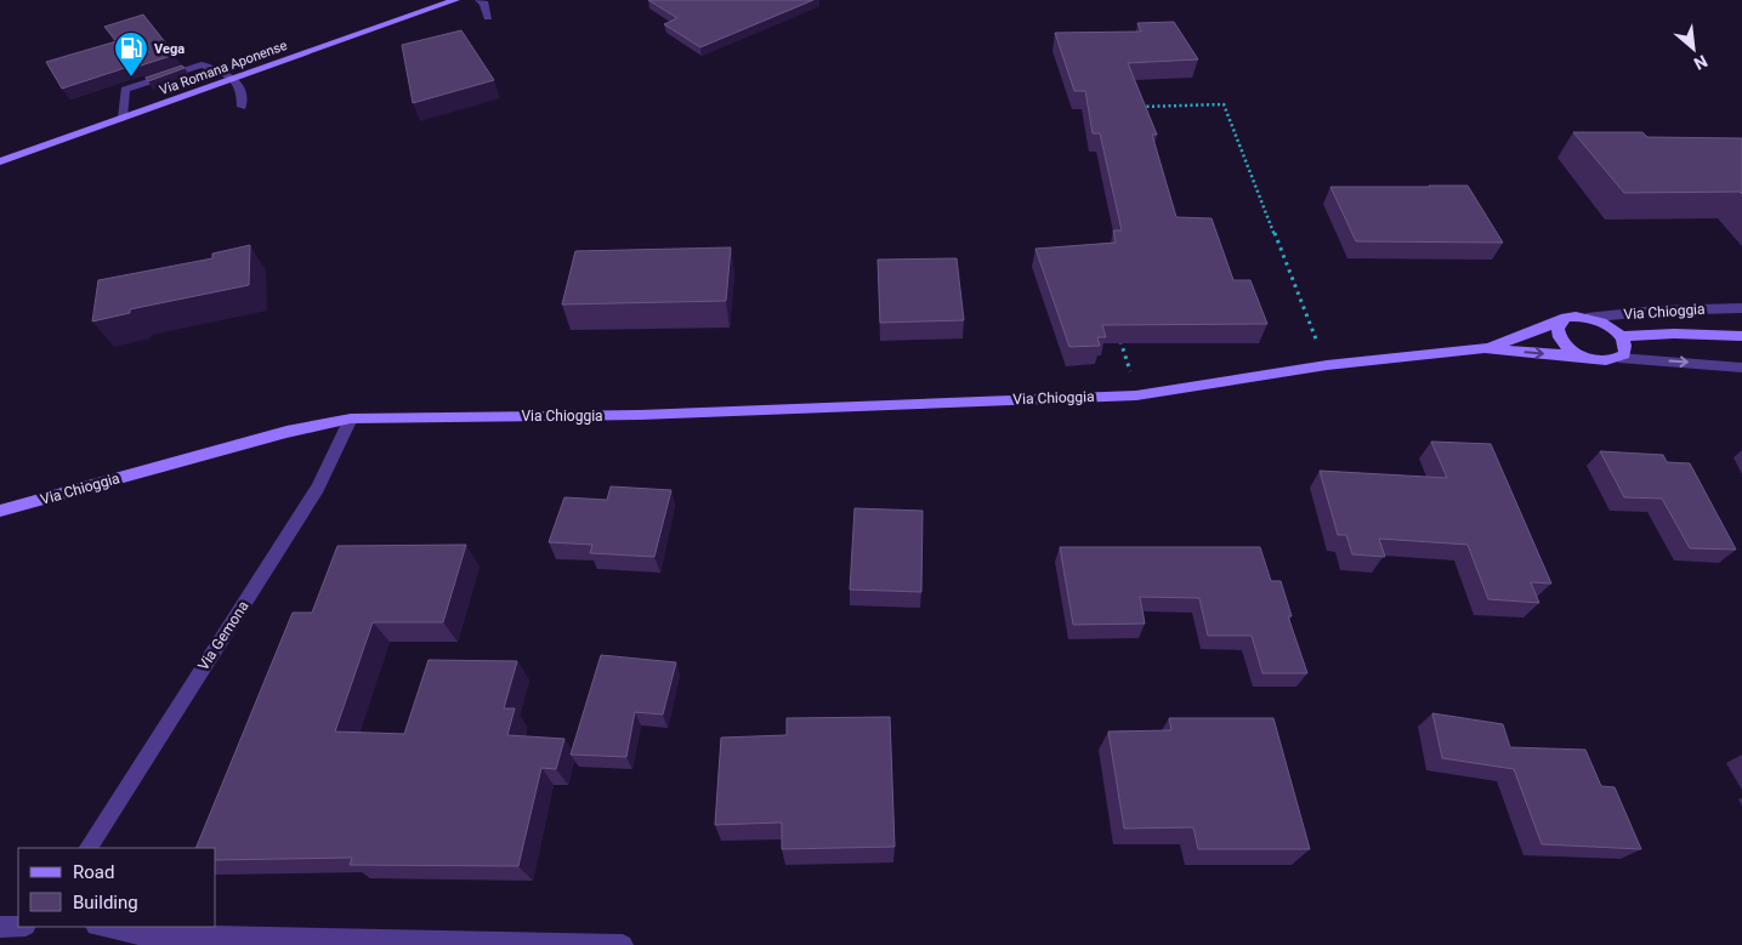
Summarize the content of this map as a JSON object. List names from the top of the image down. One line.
{"streets":{"street":["Via Romana Aponense","Via Chioggia","Via Gemona"]},"crossings":[["Via Chioggia","Via Gemona"]],"places":{"fuel station":["Vega"]},"legend":["Road","Building"],"north":"bottom right"}
